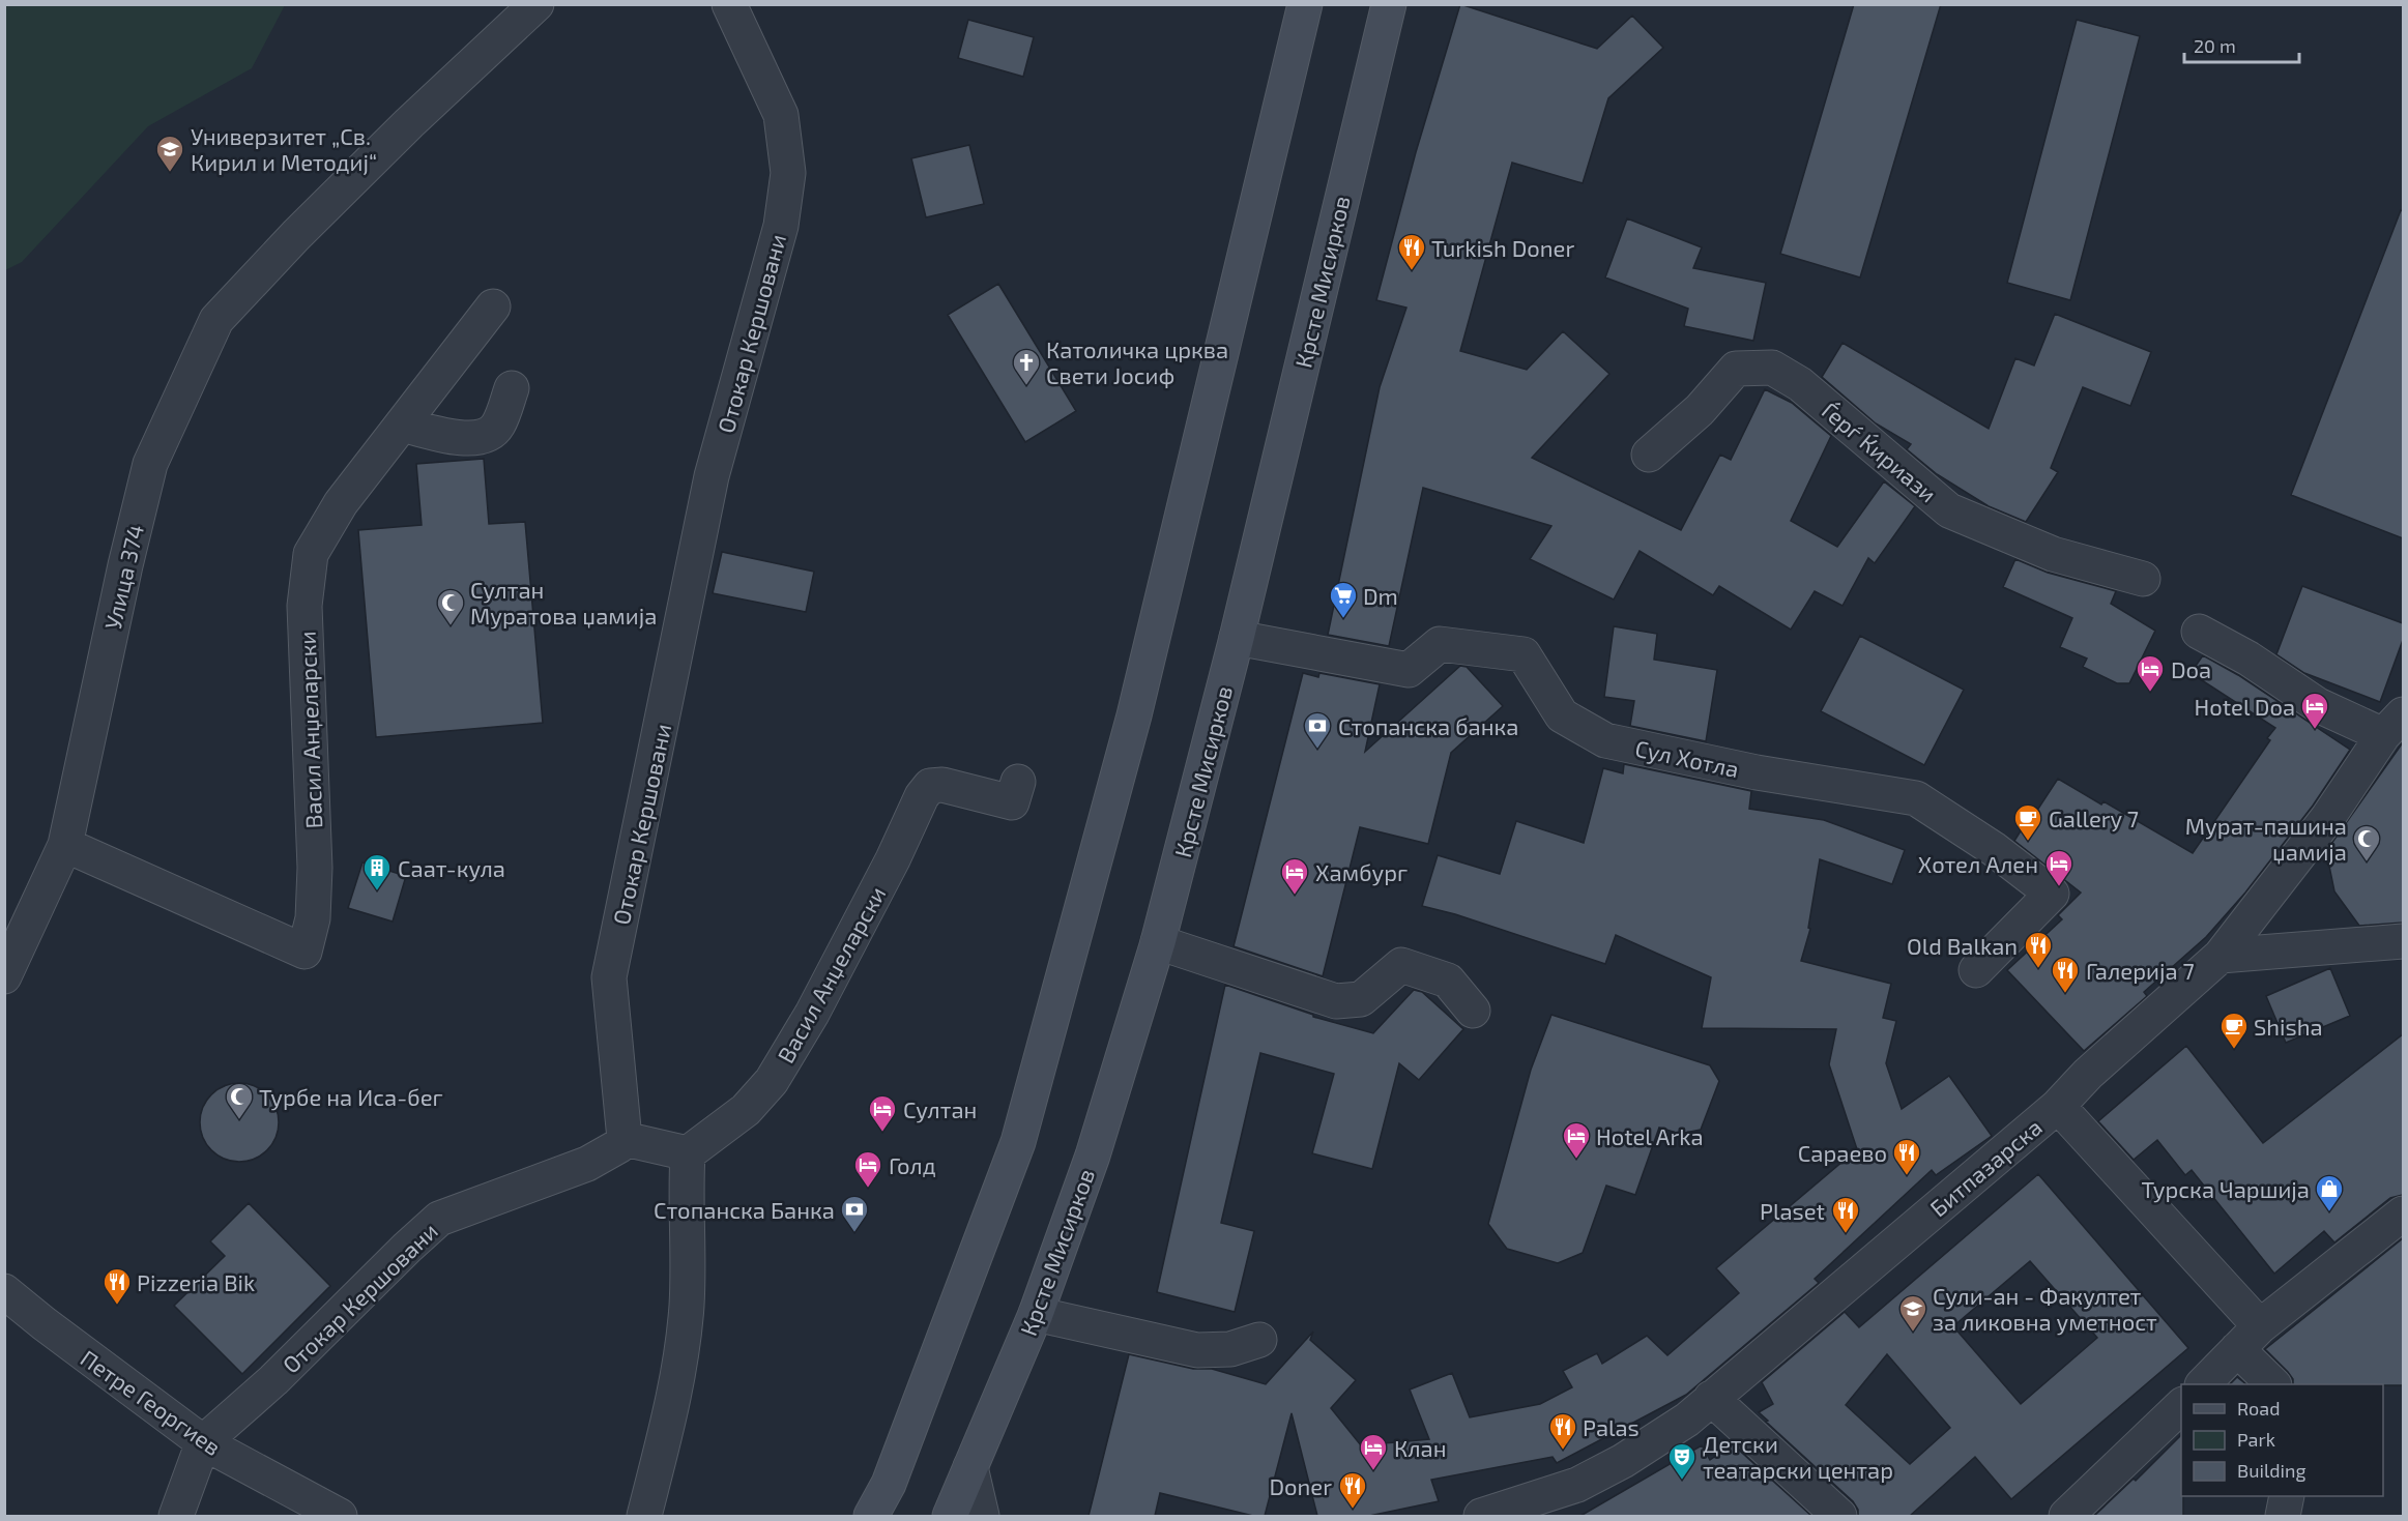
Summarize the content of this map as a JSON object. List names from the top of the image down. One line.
{"streets":{"street":["Крсте Мисирков","Отокар Кершовани","Ѓерѓ Ќириази","Улица 374","Васил Анџеларски","Сул Хотла","Битпазарска","Петре Георгиев"]},"crossings":[["Крсте Мисирков","Сул Хотла"],["Отокар Кершовани","Петре Георгиев"],["Улица 374","Васил Анџеларски"]],"places":{"school or university":["Универзитет „Св. Кирил и Методиј“","Сули-ан - Факултет за ликовна уметност"],"restaurant":["Turkish Doner","Old Balkan","Галерија 7","Сараево","Plaset","Pizzeria Bik","Palas","Doner"],"church":["Католичка црква Свети Јосиф"],"supermarket":["Dm"],"mosque":["Султан Муратова џамија","Мурат-пашина џамија","Турбе на Иса-бег"],"hotel":["Doa","Hotel Doa","Хотел Ален","Хамбург","Султан","Hotel Arka","Голд","Клан"],"bank":["Стопанска банка","Стопанска Банка"],"cafe":["Gallery 7","Shisha"],"building":["Саат-кула"],"shop":["Турска Чаршија"],"theatre":["Детски театарски центар"]},"legend":["Road","Park","Building"],"scale_bar":"20 m"}
